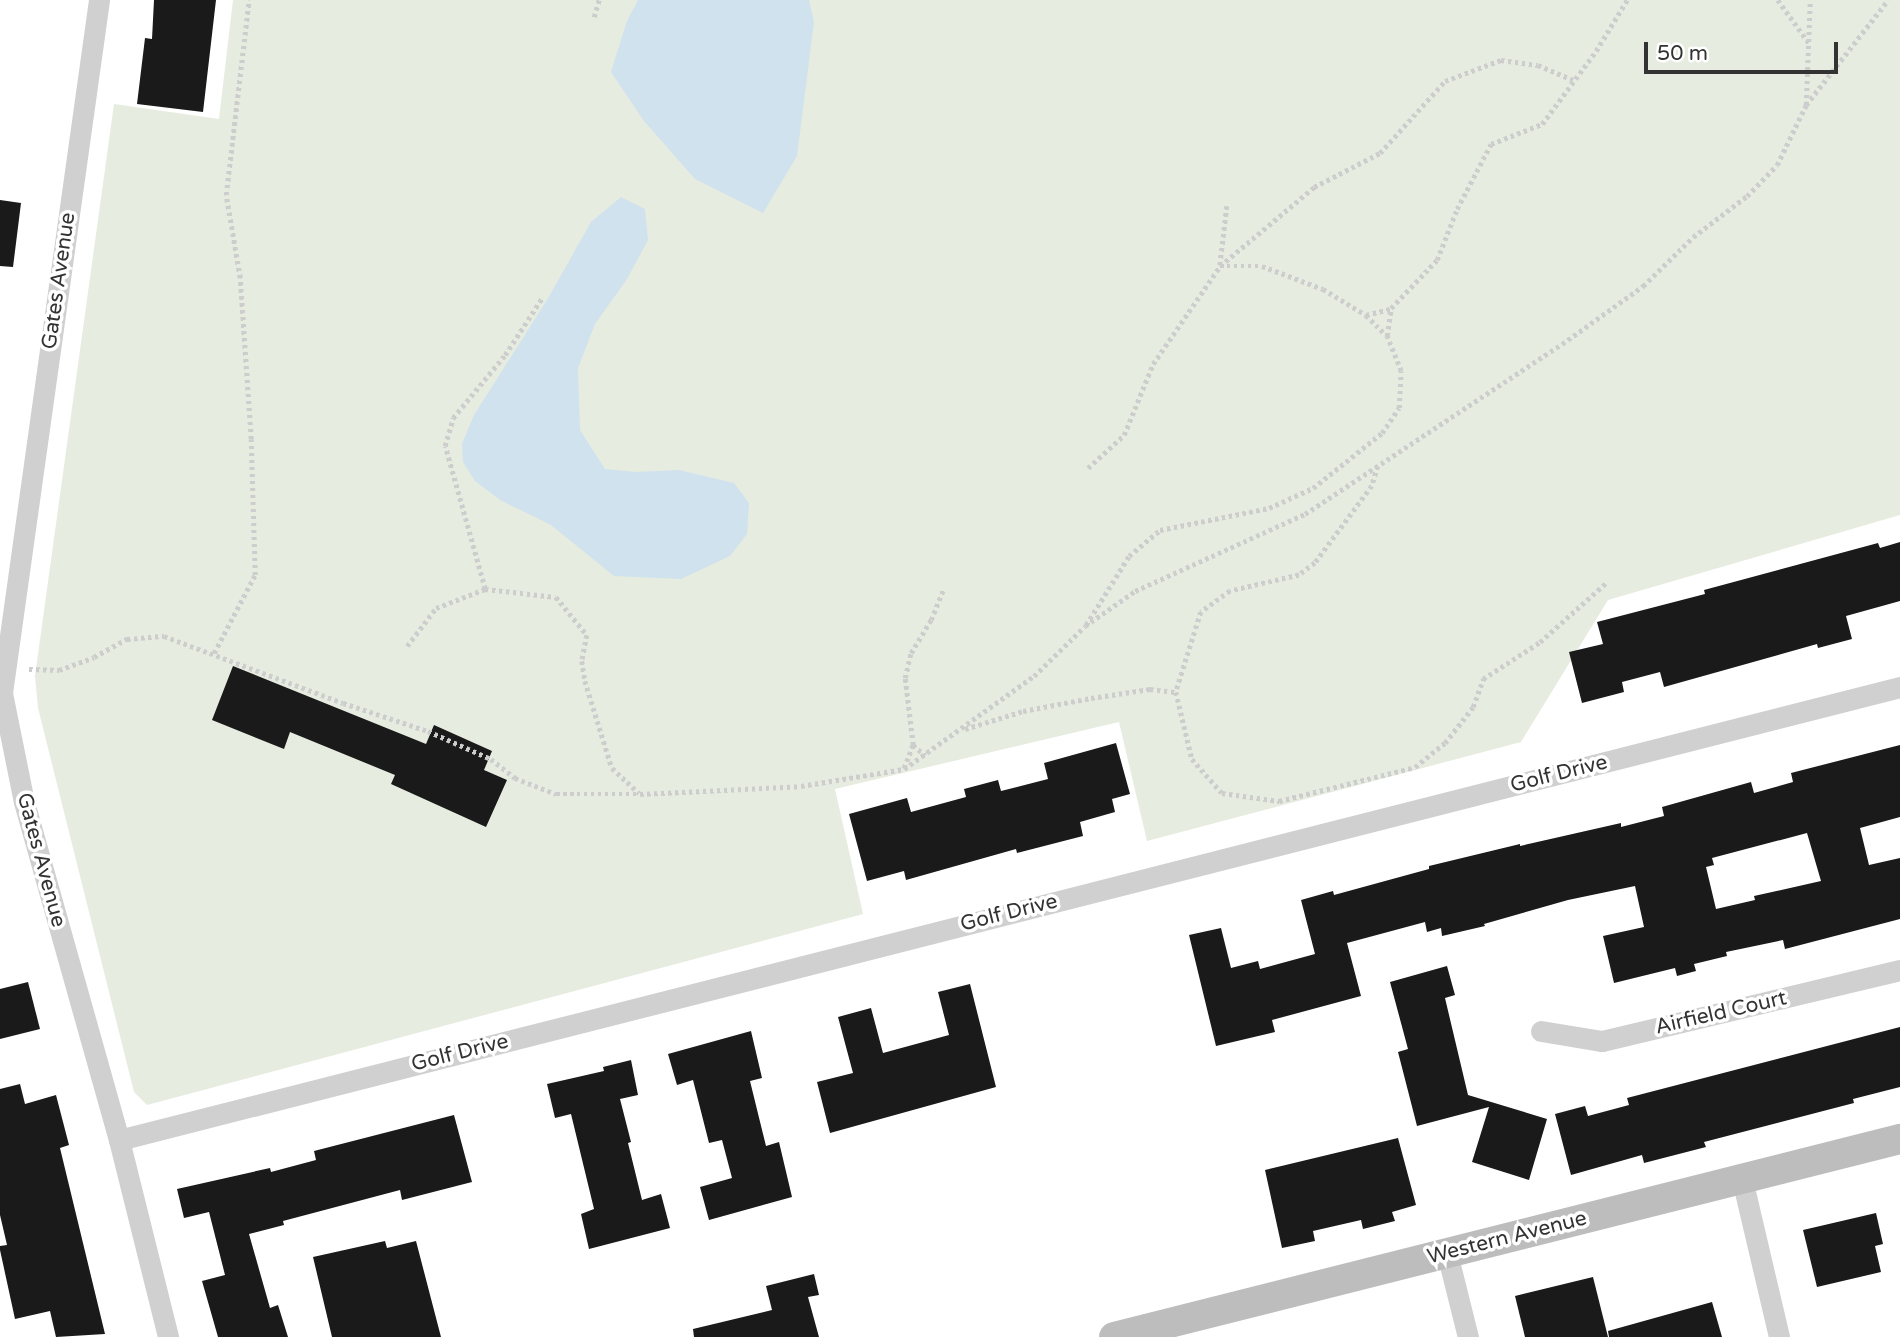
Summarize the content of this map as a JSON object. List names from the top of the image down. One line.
{"streets":{"street":["Gates Avenue","Golf Drive","Airfield Court","Western Avenue"]},"crossings":[["Gates Avenue","Golf Drive"]],"scale_bar":"50 m"}
